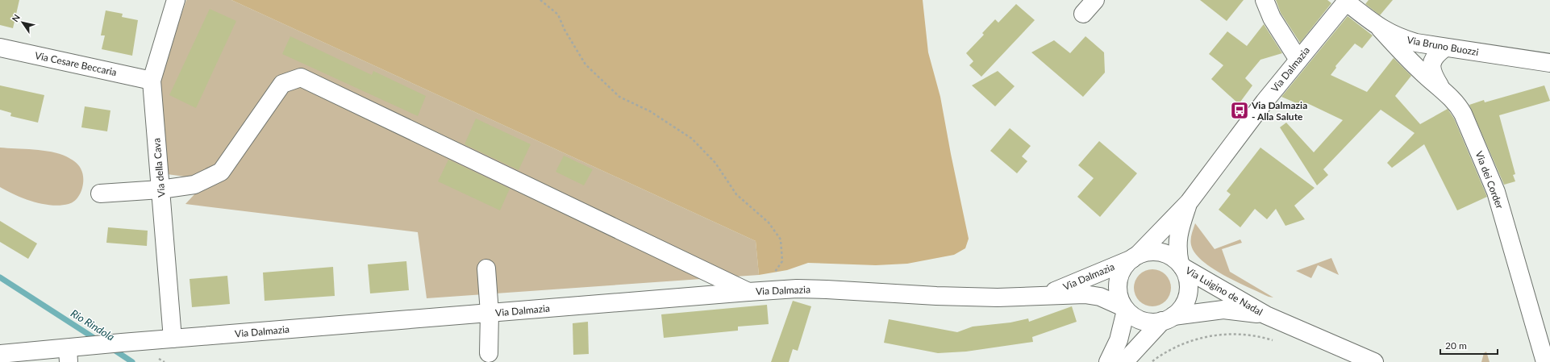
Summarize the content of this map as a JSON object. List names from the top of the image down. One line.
{"streets":{"street":["Via Bruno Buozzi","Via Cesare Beccaria","Via Dalmazia","Via della Cava","Via dei Corder","Via Luigino de Nadal"]},"crossings":[["Via Bruno Buozzi","Via Dalmazia"],["Via Bruno Buozzi","Via dei Corder"],["Via Cesare Beccaria","Via della Cava"],["Via Dalmazia","Via della Cava"],["Via Dalmazia","Via Luigino de Nadal"]],"water":["Rio Rindola"],"places":{"bus stop":["Via Dalmazia - Alla Salute"]},"scale_bar":"20 m","north":"top left"}
